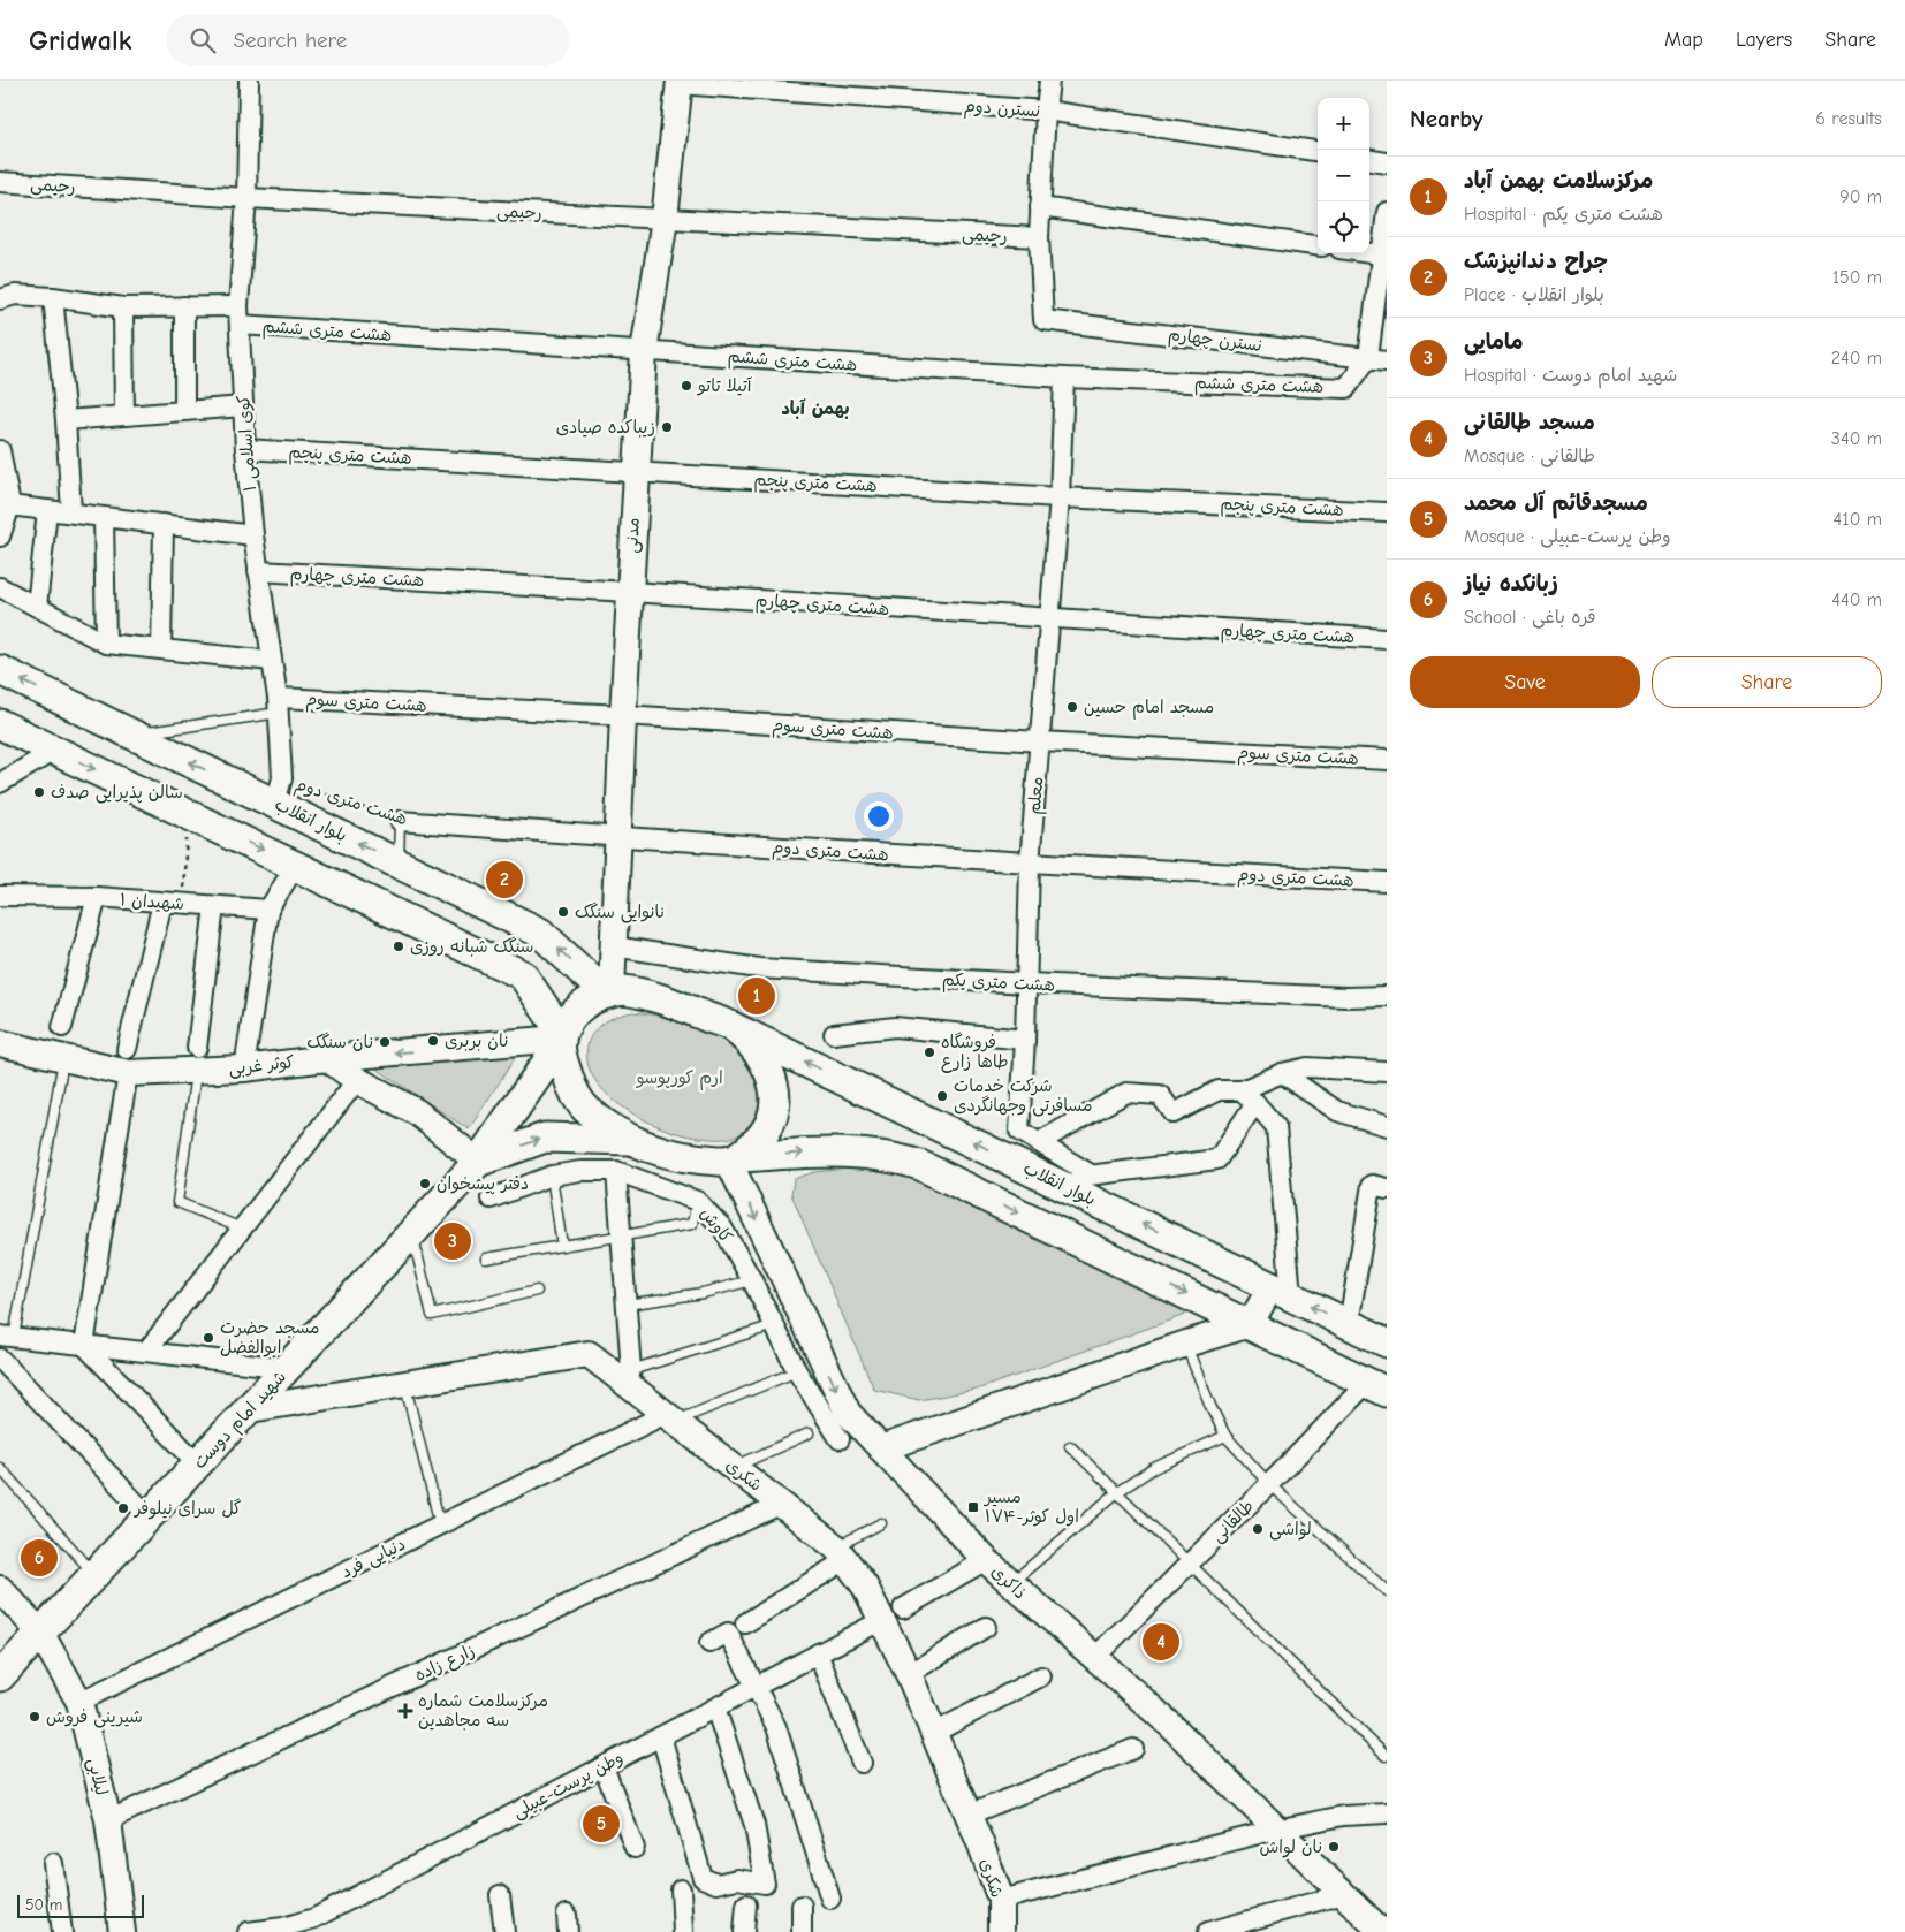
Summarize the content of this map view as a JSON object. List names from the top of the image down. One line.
{"streets":{"main road":["مدنی","بلوار انقلاب","کوثر غربی","شهید امام دوست","شکری","ذاکری","لیلابی"],"street":["نسترن دوم","رحیمی","هشت متری ششم","نسترن چهارم","کوی اسلامی ۱","هشت متری پنجم","هشت متری چهارم","هشت متری سوم","معلم","هشت متری دوم","شهیدان ۱","هشت متری یکم","کاوش","طالقانی","دنیایی فرد","زارع زاده","وطن پرست-عبیلی"]},"crossings":[["نسترن دوم","مدنی"],["رحیمی","نسترن چهارم"],["رحیمی","کوی اسلامی ۱"],["رحیمی","مدنی"],["هشت متری ششم","نسترن چهارم"],["هشت متری ششم","کوی اسلامی ۱"],["هشت متری ششم","مدنی"],["هشت متری ششم","معلم"],["کوی اسلامی ۱","هشت متری پنجم"],["کوی اسلامی ۱","هشت متری چهارم"],["کوی اسلامی ۱","هشت متری سوم"],["کوی اسلامی ۱","هشت متری دوم"],["کوی اسلامی ۱","بلوار انقلاب"],["هشت متری پنجم","مدنی"],["هشت متری پنجم","معلم"],["مدنی","هشت متری چهارم"],["مدنی","هشت متری سوم"],["مدنی","هشت متری دوم"],["مدنی","بلوار انقلاب"],["مدنی","هشت متری یکم"],["مدنی","کوثر غربی"],["مدنی","شهید امام دوست"],["مدنی","ذاکری"],["هشت متری چهارم","معلم"],["هشت متری سوم","معلم"],["معلم","هشت متری دوم"],["معلم","هشت متری یکم"],["هشت متری دوم","بلوار انقلاب"],["بلوار انقلاب","کوثر غربی"],["بلوار انقلاب","شهید امام دوست"],["بلوار انقلاب","ذاکری"],["کوثر غربی","شهید امام دوست"],["کوثر غربی","ذاکری"],["شهید امام دوست","شکری"],["شهید امام دوست","ذاکری"],["شهید امام دوست","لیلابی"],["شکری","دنیایی فرد"],["شکری","زارع زاده"],["شکری","وطن پرست-عبیلی"],["طالقانی","ذاکری"],["دنیایی فرد","لیلابی"],["ذاکری","وطن پرست-عبیلی"],["زارع زاده","لیلابی"]],"districts":["بهمن آباد"],"parks":["ارم کورپوسو"],"places":{"other":["آتیلا تاتو","زیباکده صیادی","مسجد امام حسین","سالن پذیرایی صدف","نانوایی سنگک","سنگک شبانه روزی","نان بربری","نان سنگک","فروشگاه طاها زارع","شرکت خدمات مسافرتی وجهانگردی","دفتر پیشخوان","مسجد حضرت ابوالفضل","گل سرای نیلوفر","لواشی","شیرینی فروش","نان لواش"],"transit":["مسیر ۱۷۴-اول کوثر"],"health":["مرکزسلامت شماره سه مجاهدین"]},"scale_bar":"50 m","page":{"header":"Gridwalk","search":"Search here","nav":["Map","Layers","Share"],"heading":["Nearby","6 results"],"map_buttons":["+","−"],"list":[{"mark":"1","name":"مرکزسلامت بهمن آباد","note":"Hospital · هشت متری یکم","value":"90 m"},{"mark":"2","name":"جراح دندانپزشک","note":"Place · بلوار انقلاب","value":"150 m"},{"mark":"3","name":"مامایی","note":"Hospital · شهید امام دوست","value":"240 m"},{"mark":"4","name":"مسجد طالقانی","note":"Mosque · طالقانی","value":"340 m"},{"mark":"5","name":"مسجدقائم آل محمد","note":"Mosque · وطن پرست-عبیلی","value":"410 m"},{"mark":"6","name":"زبانکده نیاز","note":"School · قره باغی","value":"440 m"}],"buttons":["Save","Share"],"pins":["2","1","3","6","4","5"],"scale":"50 m"}}
